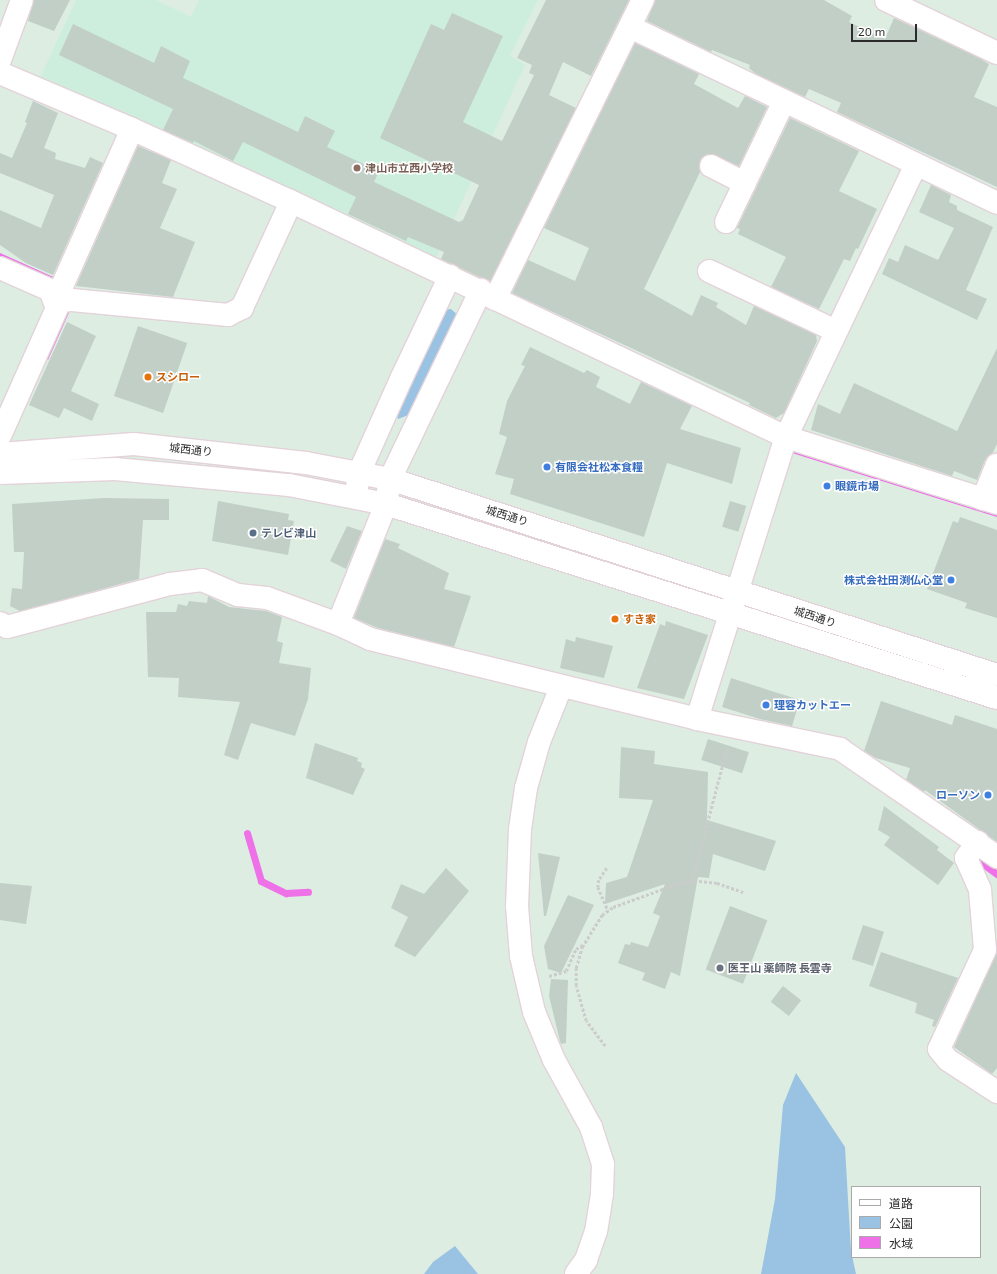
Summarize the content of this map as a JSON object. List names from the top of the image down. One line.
{"streets":{"street":["城西通り"]},"places":["津山市立西小学校","スシロー","有限会社松本食糧","眼鏡市場","テレビ津山","株式会社田渕仏心堂","すき家","理容カットエー","ローソン","医王山 薬師院 長雲寺"],"legend":["道路","公園","水域"],"scale_bar":"20 m"}
